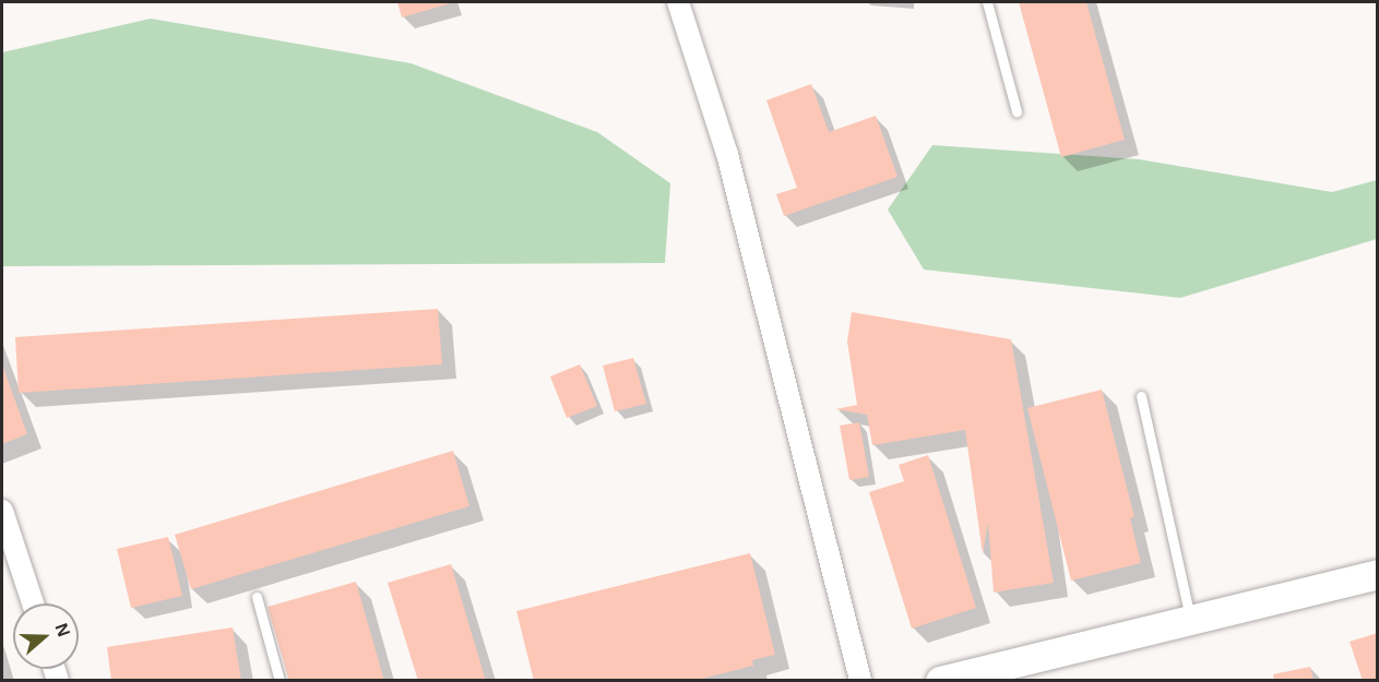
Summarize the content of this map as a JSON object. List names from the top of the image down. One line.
{"north":"right"}
